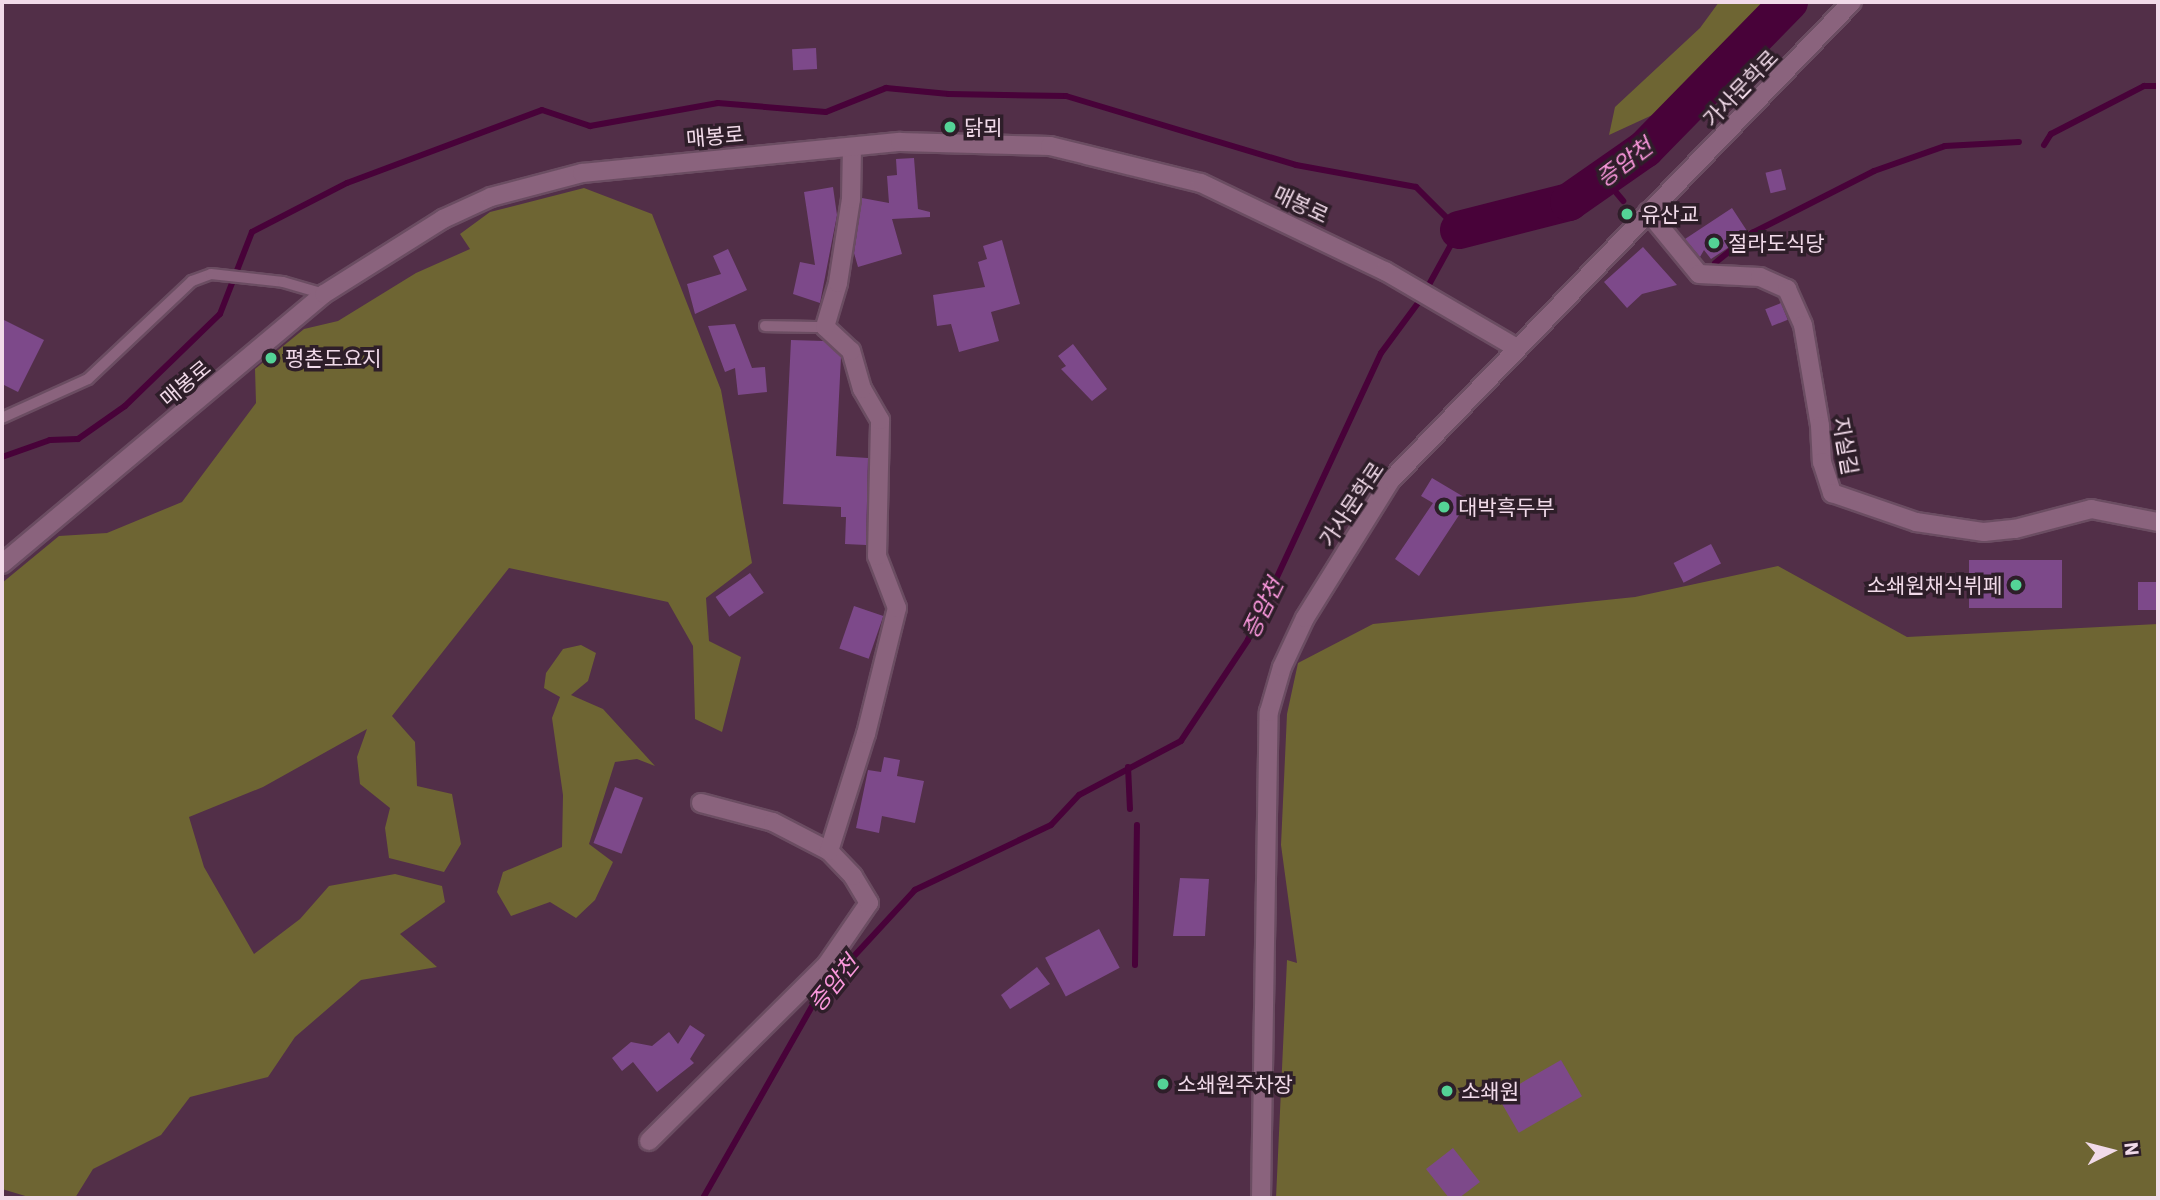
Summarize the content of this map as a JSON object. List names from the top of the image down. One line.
{"streets":{"street":["가사문학로","매봉로","지실길"]},"crossings":[["가사문학로","매봉로"],["가사문학로","지실길"]],"water":["증암천"],"places":["닭뫼","유산교","절라도식당","평촌도요지","대박흑두부","소쇄원채식뷔페","소쇄원주차장","소쇄원"],"north":"right"}
